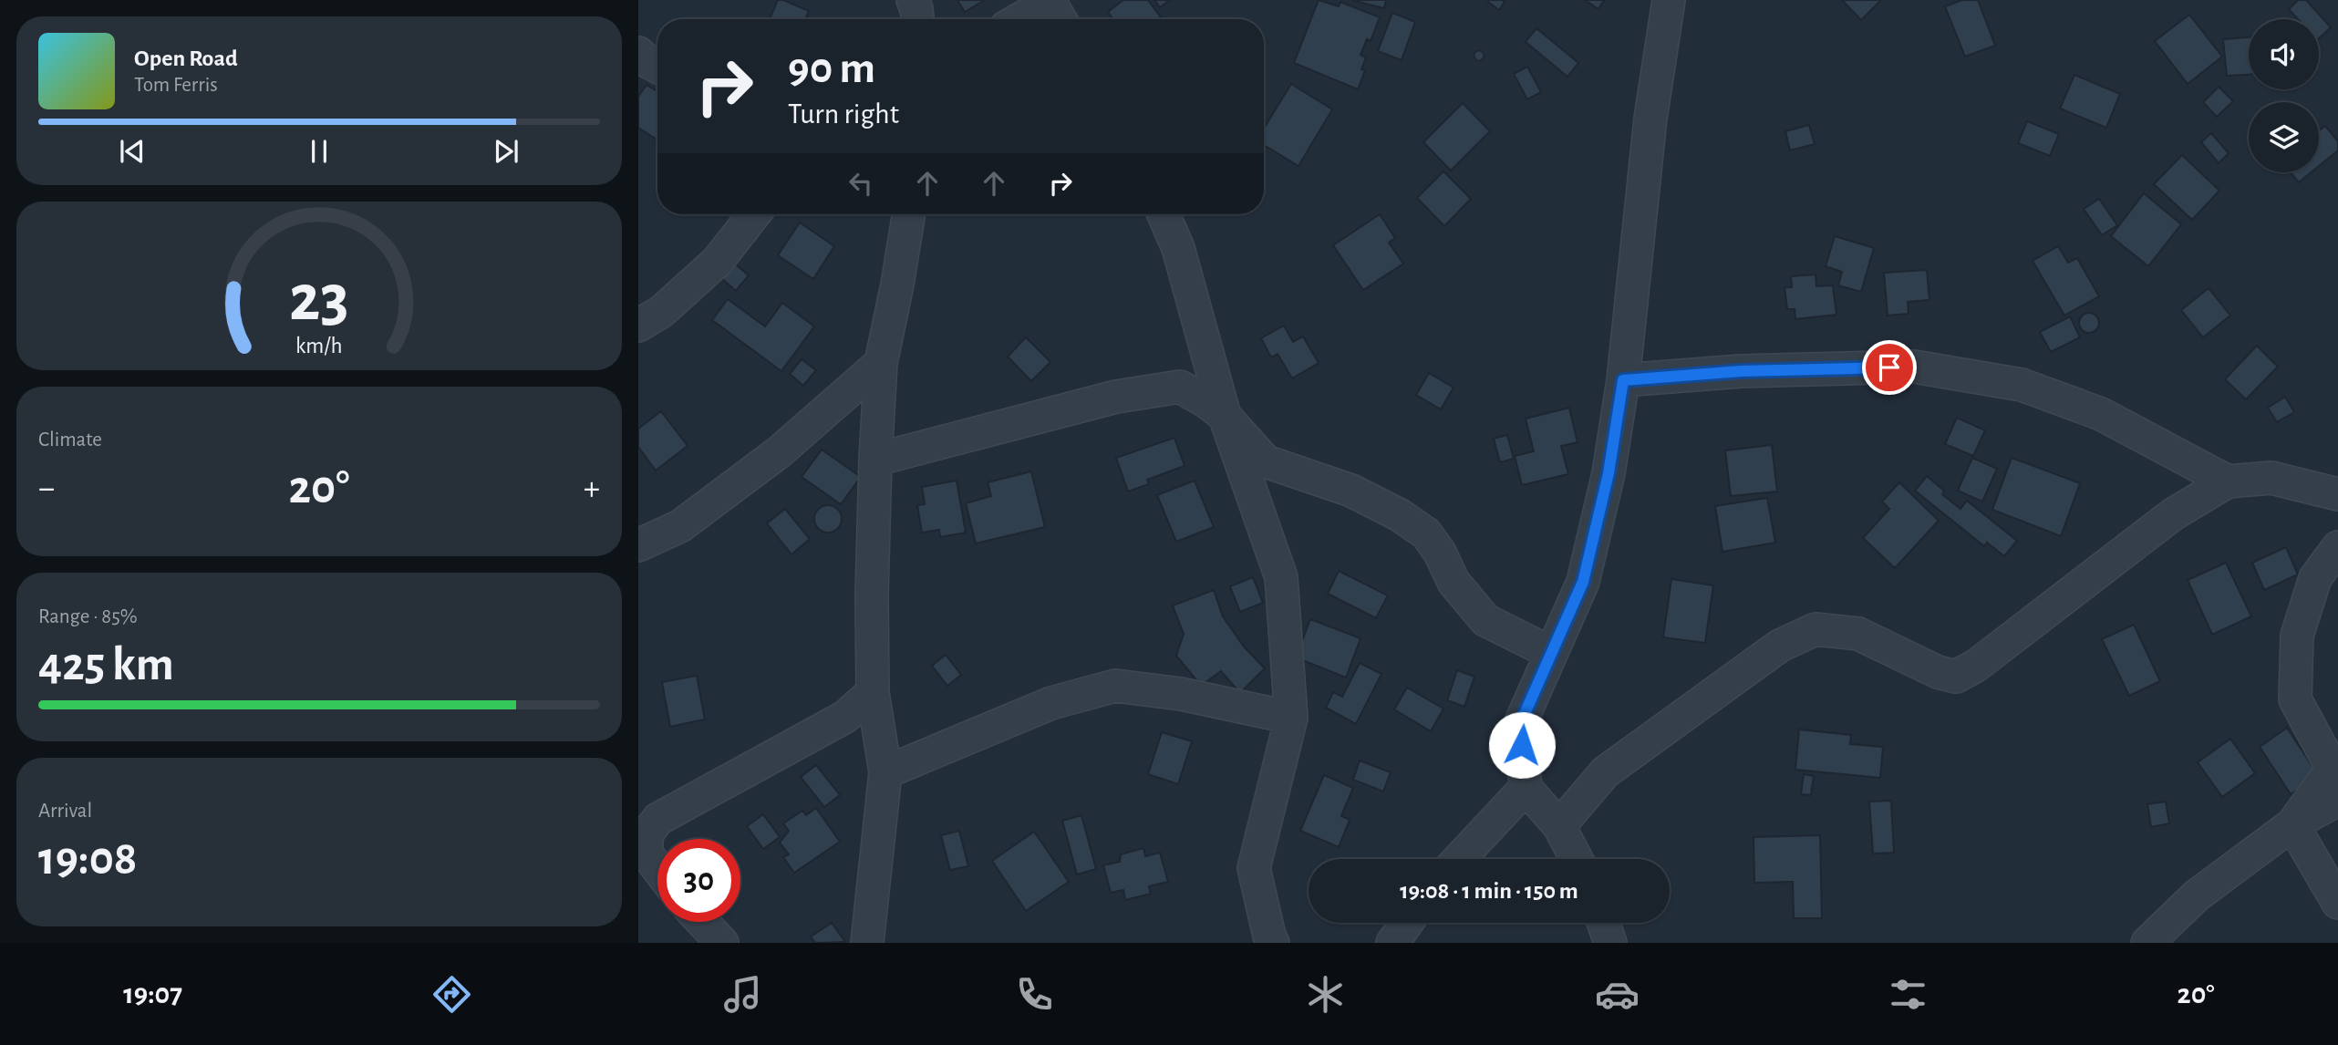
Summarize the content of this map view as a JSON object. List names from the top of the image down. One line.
{"page":{"turn":["90 m","Turn right"],"song":["Open Road","Tom Ferris"],"tile":["Climate",["Range · 85%","425 km"],["Arrival","19:08"]],"heat":["−","20°","+"],"limit":"30","trip":"19:08 · 1 min · 150 m","tabs":["19:07","20°"],"gauge":["23","km/h"]}}
